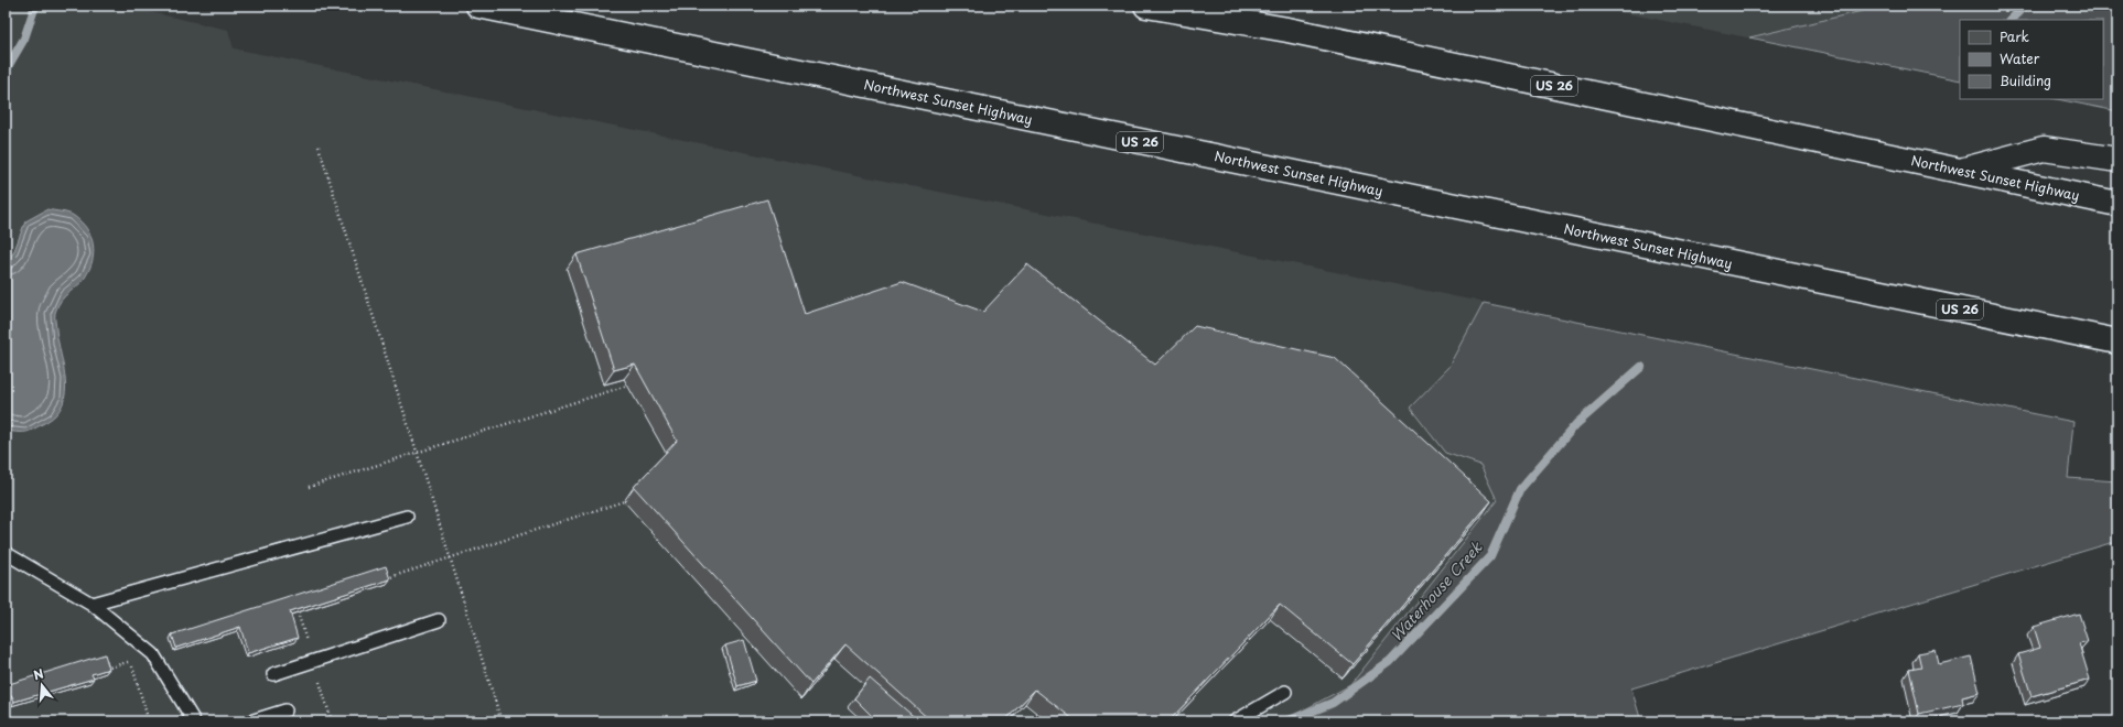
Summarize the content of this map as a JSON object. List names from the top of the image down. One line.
{"streets":{"highway":["US 26","Northwest Sunset Highway"]},"water":["Waterhouse Creek"],"legend":["Park","Water","Building"],"north":"top"}
